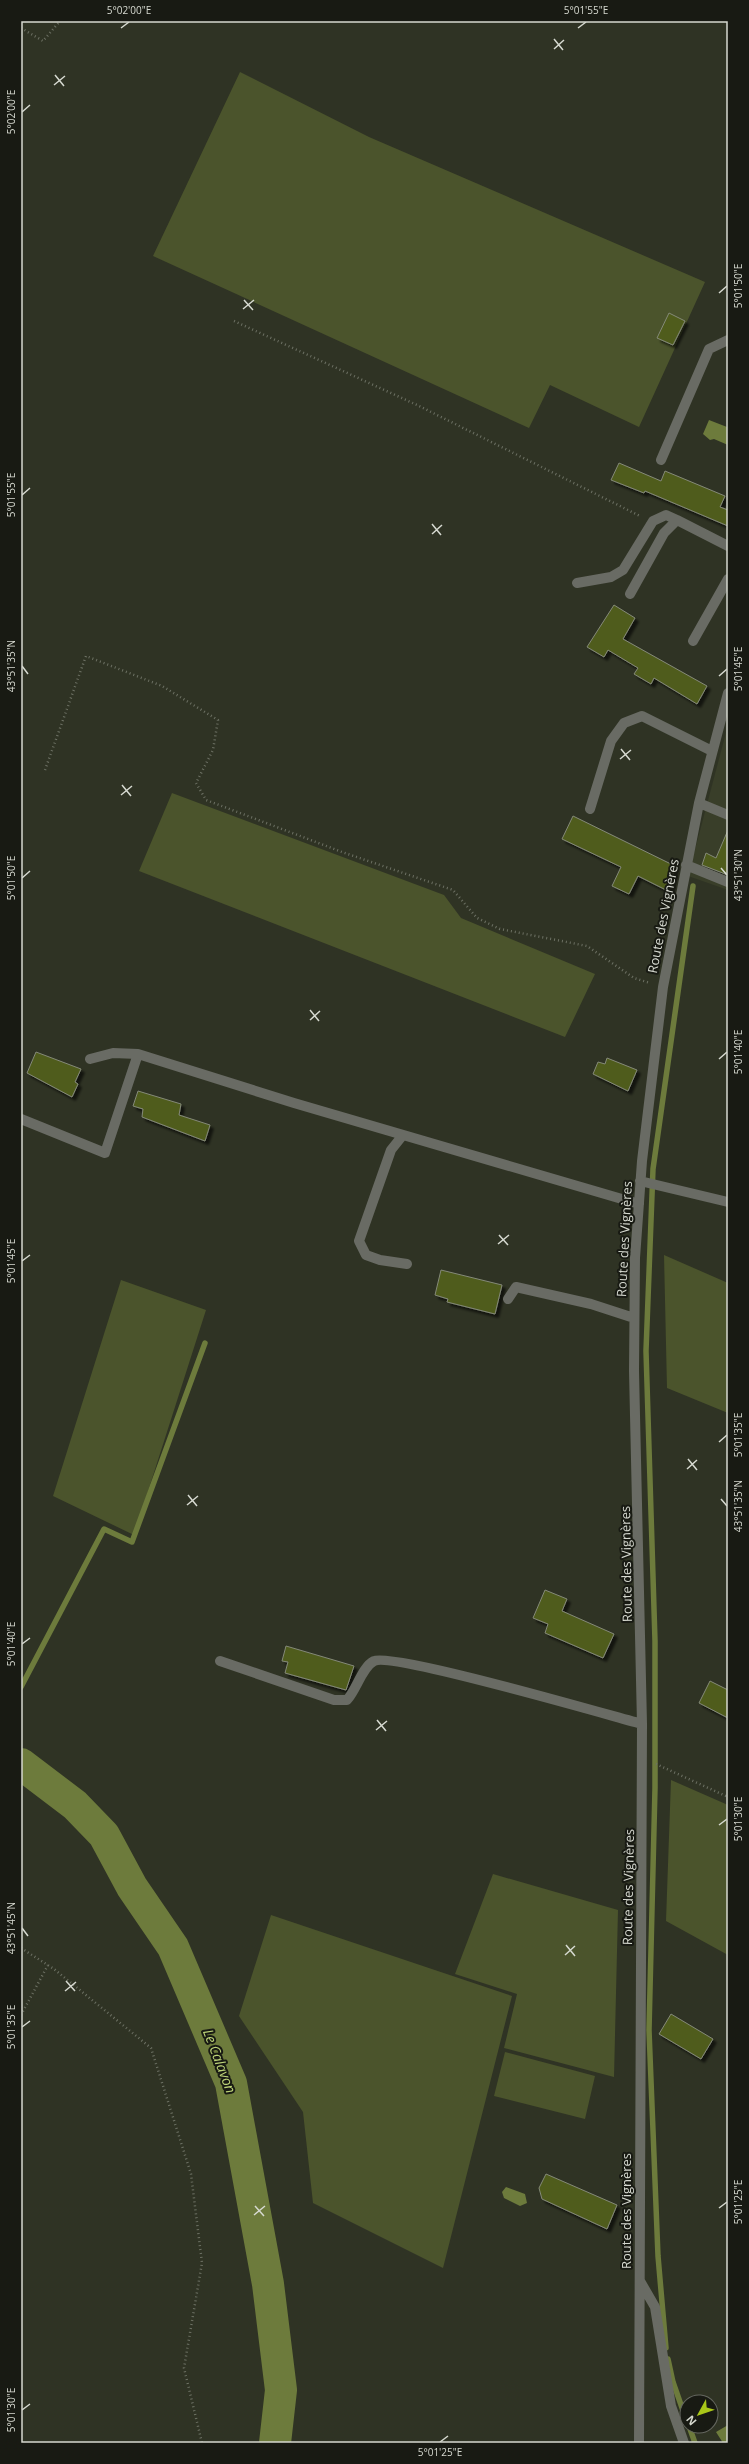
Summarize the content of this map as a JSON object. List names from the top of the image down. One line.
{"streets":{"street":["Route des Vignères"]},"water":["Le Calavon"],"north":"bottom left","coordinates":["5°02'00\"E","5°01'55\"E","5°01'50\"E","43°51'35\"N","5°01'45\"E","43°51'30\"N","5°01'40\"E","5°01'35\"E","5°01'30\"E","43°51'45\"N","5°01'25\"E"]}
